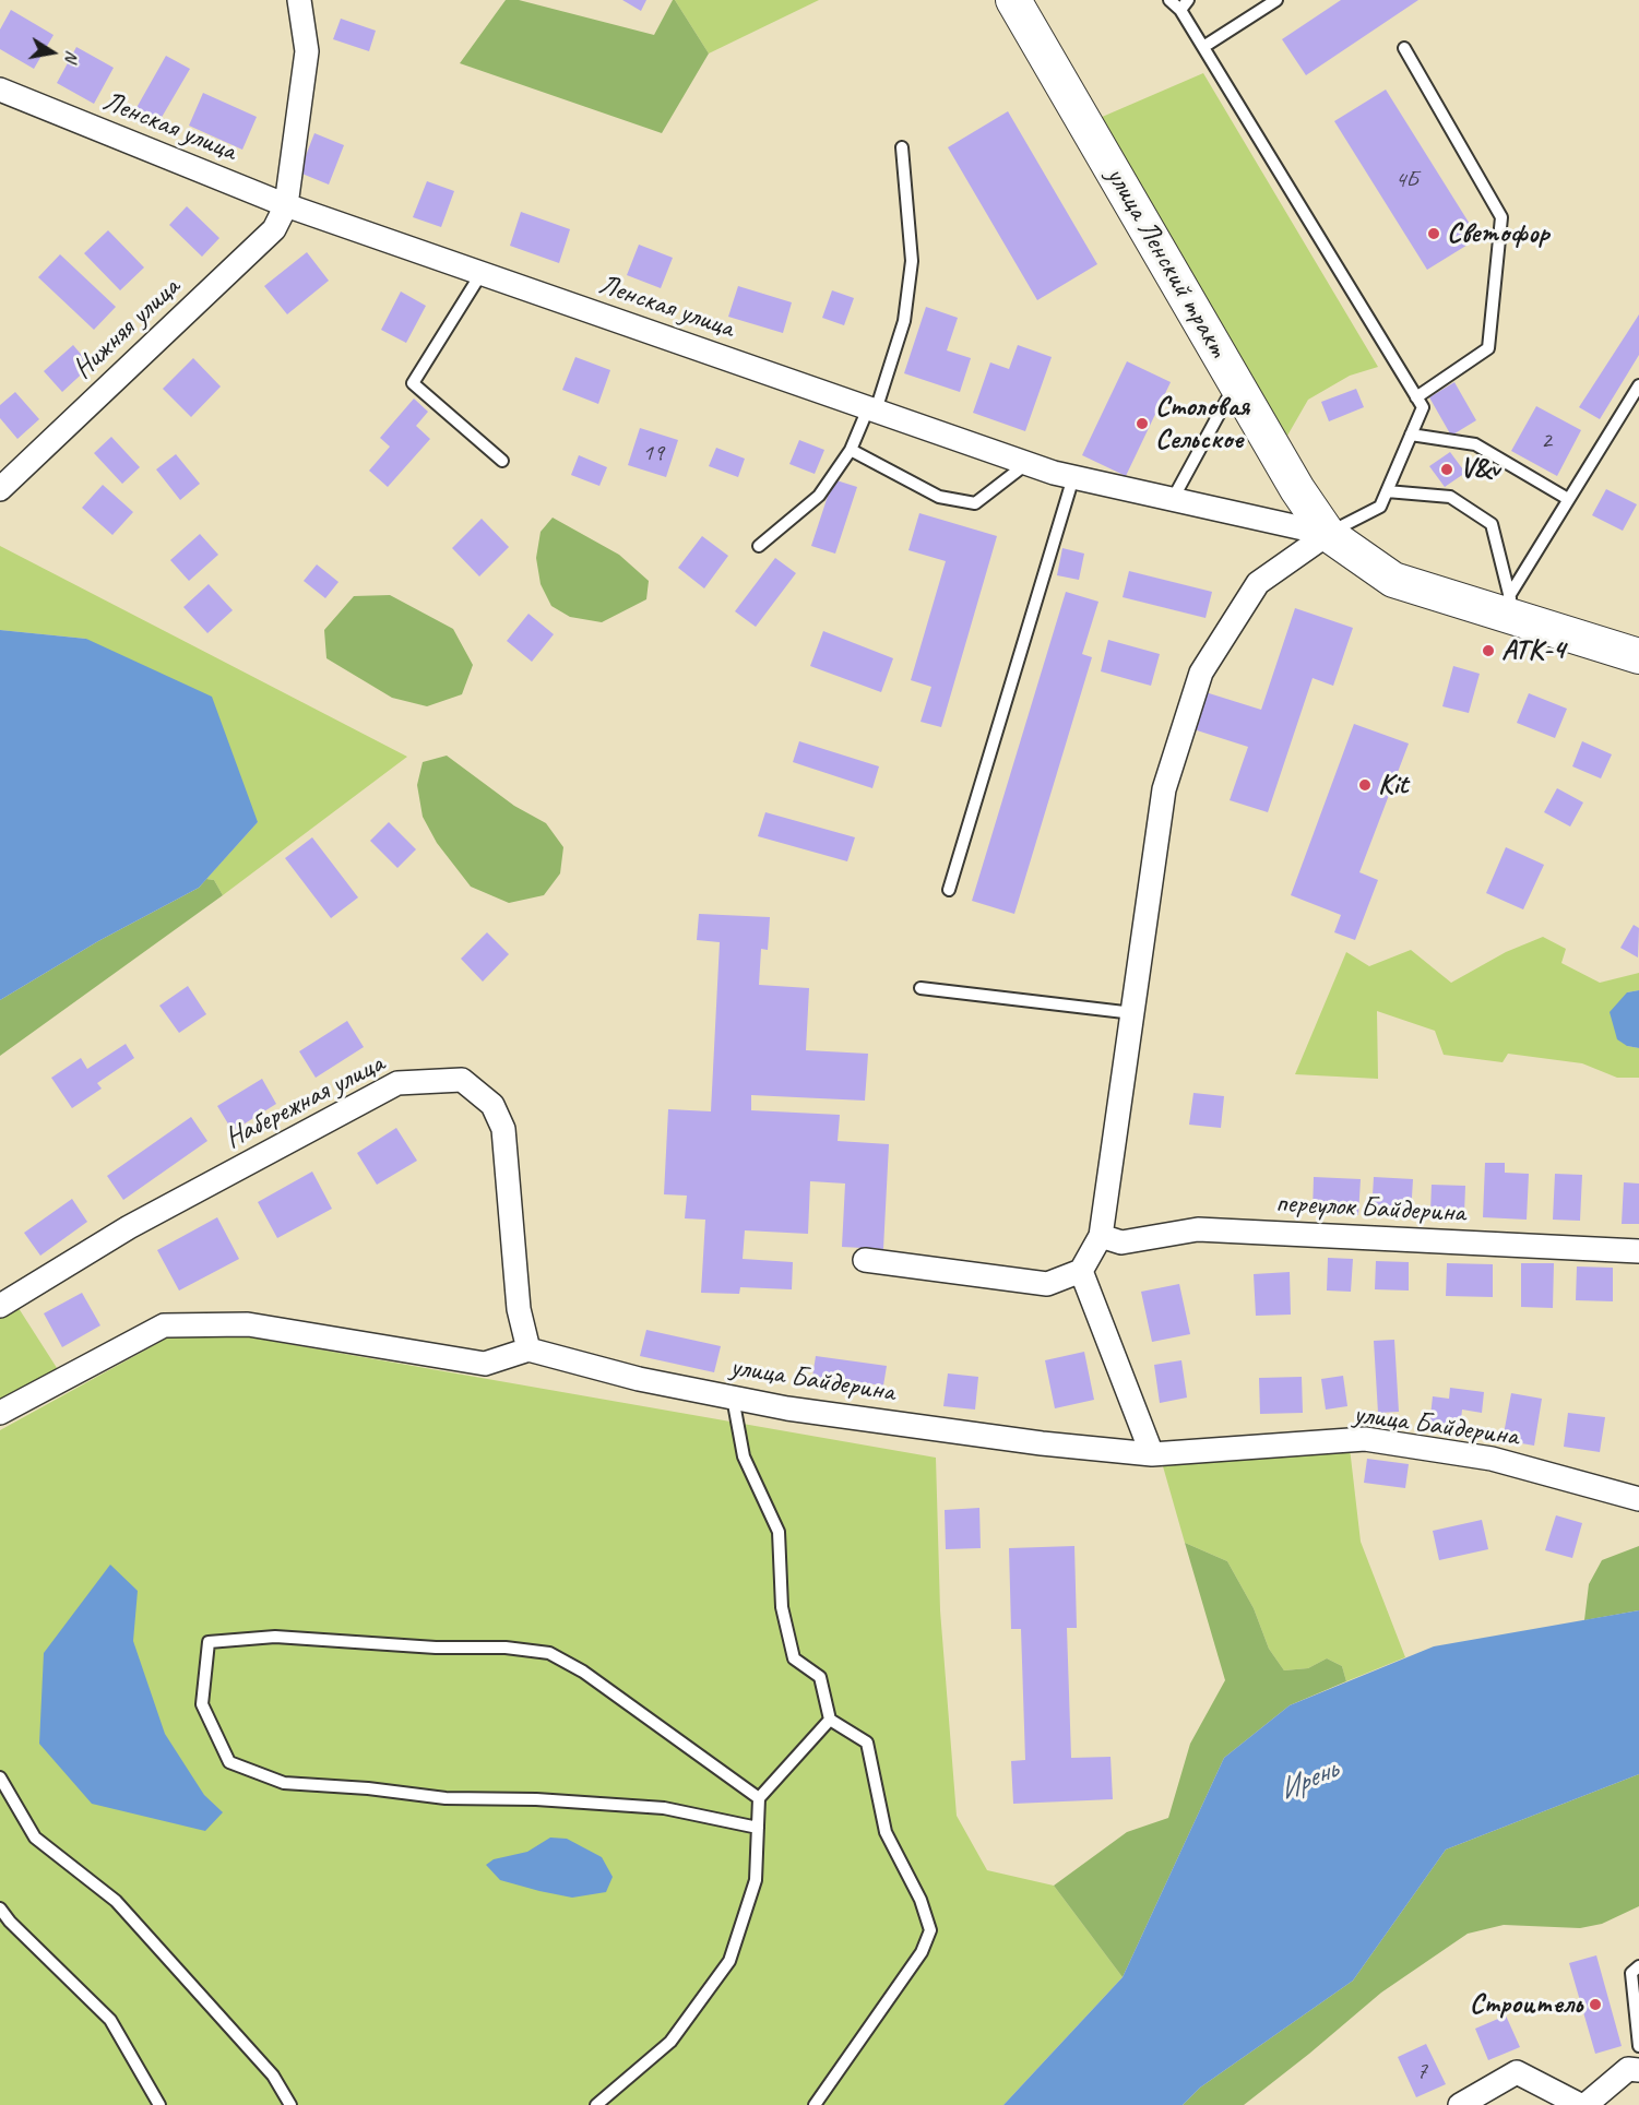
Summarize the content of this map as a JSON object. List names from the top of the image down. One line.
{"streets":{"main road":["улица Ленский тракт"],"street":["Ленская улица","Нижняя улица","Набережная улица","переулок Байдерина","улица Байдерина"]},"crossings":[["Ленская улица","улица Ленский тракт"],["Ленская улица","Нижняя улица"],["Набережная улица","улица Байдерина"]],"water":["Ирень"],"places":["Светофор","Столовая Сельское","V&v","АТК-4","Kit","Строитель"],"house_numbers":["4Б","2","19","7"],"north":"right"}
